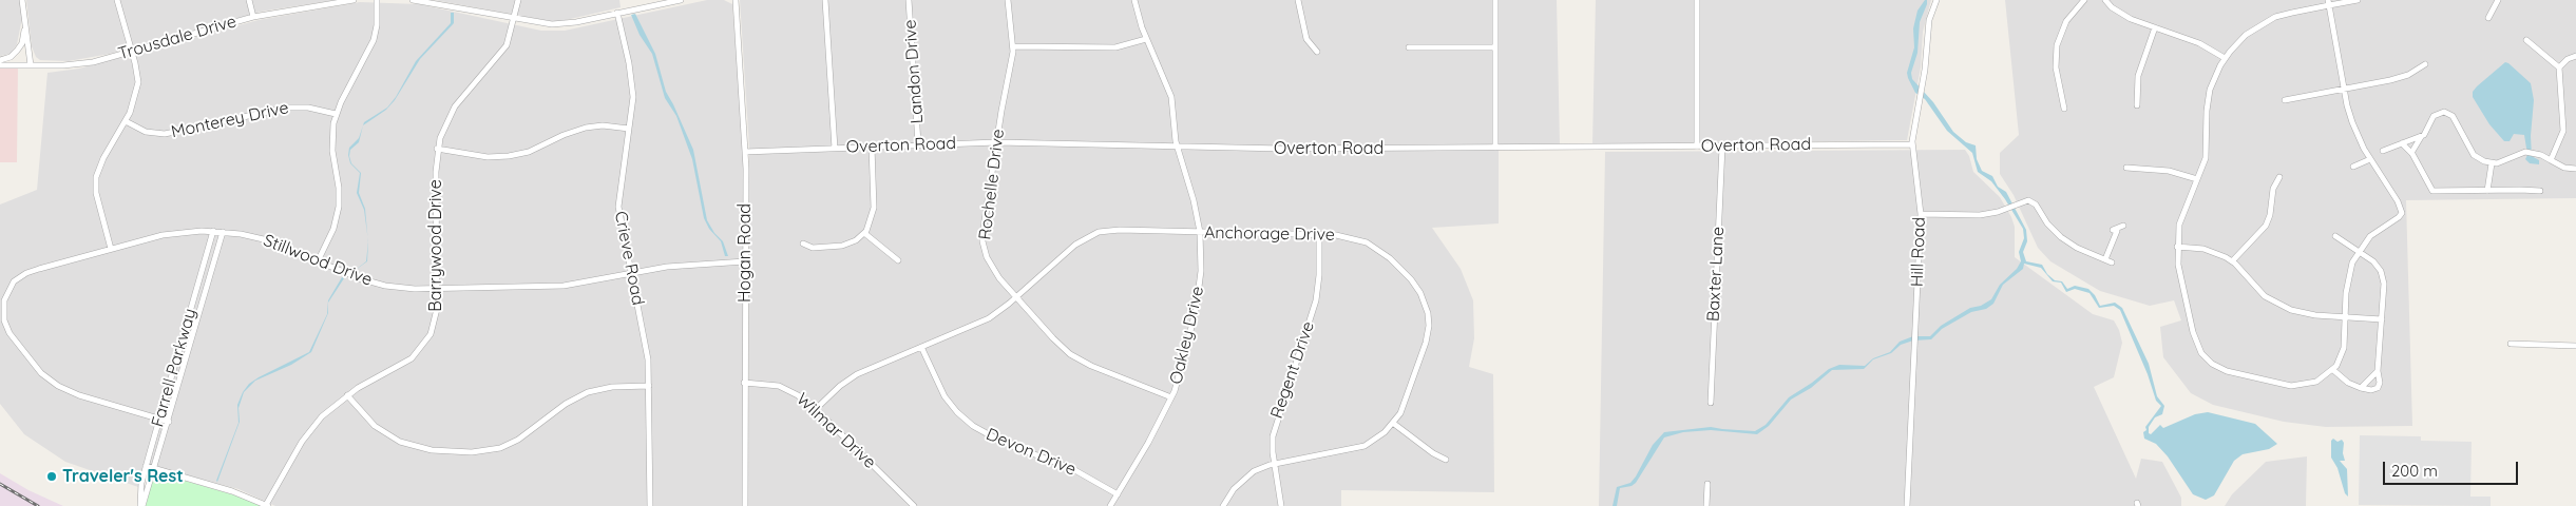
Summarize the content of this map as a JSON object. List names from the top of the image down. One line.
{"streets":{"street":["Trousdale Drive","Landon Drive","Monterey Drive","Overton Road","Rochelle Drive","Anchorage Drive","Barrywood Drive","Hill Road","Hogan Road","Crieve Road","Stillwood Drive","Baxter Lane","Oakley Drive","Farrell Parkway","Regent Drive","Wilmar Drive","Devon Drive"]},"crossings":[["Landon Drive","Overton Road"],["Overton Road","Rochelle Drive"],["Overton Road","Hill Road"],["Overton Road","Hogan Road"],["Overton Road","Baxter Lane"],["Overton Road","Oakley Drive"],["Rochelle Drive","Anchorage Drive"],["Rochelle Drive","Oakley Drive"],["Anchorage Drive","Oakley Drive"],["Anchorage Drive","Regent Drive"],["Anchorage Drive","Wilmar Drive"],["Anchorage Drive","Devon Drive"],["Barrywood Drive","Stillwood Drive"],["Hogan Road","Stillwood Drive"],["Hogan Road","Wilmar Drive"],["Crieve Road","Stillwood Drive"],["Stillwood Drive","Farrell Parkway"],["Oakley Drive","Devon Drive"]],"places":["Traveler's Rest"],"scale_bar":"200 m"}
